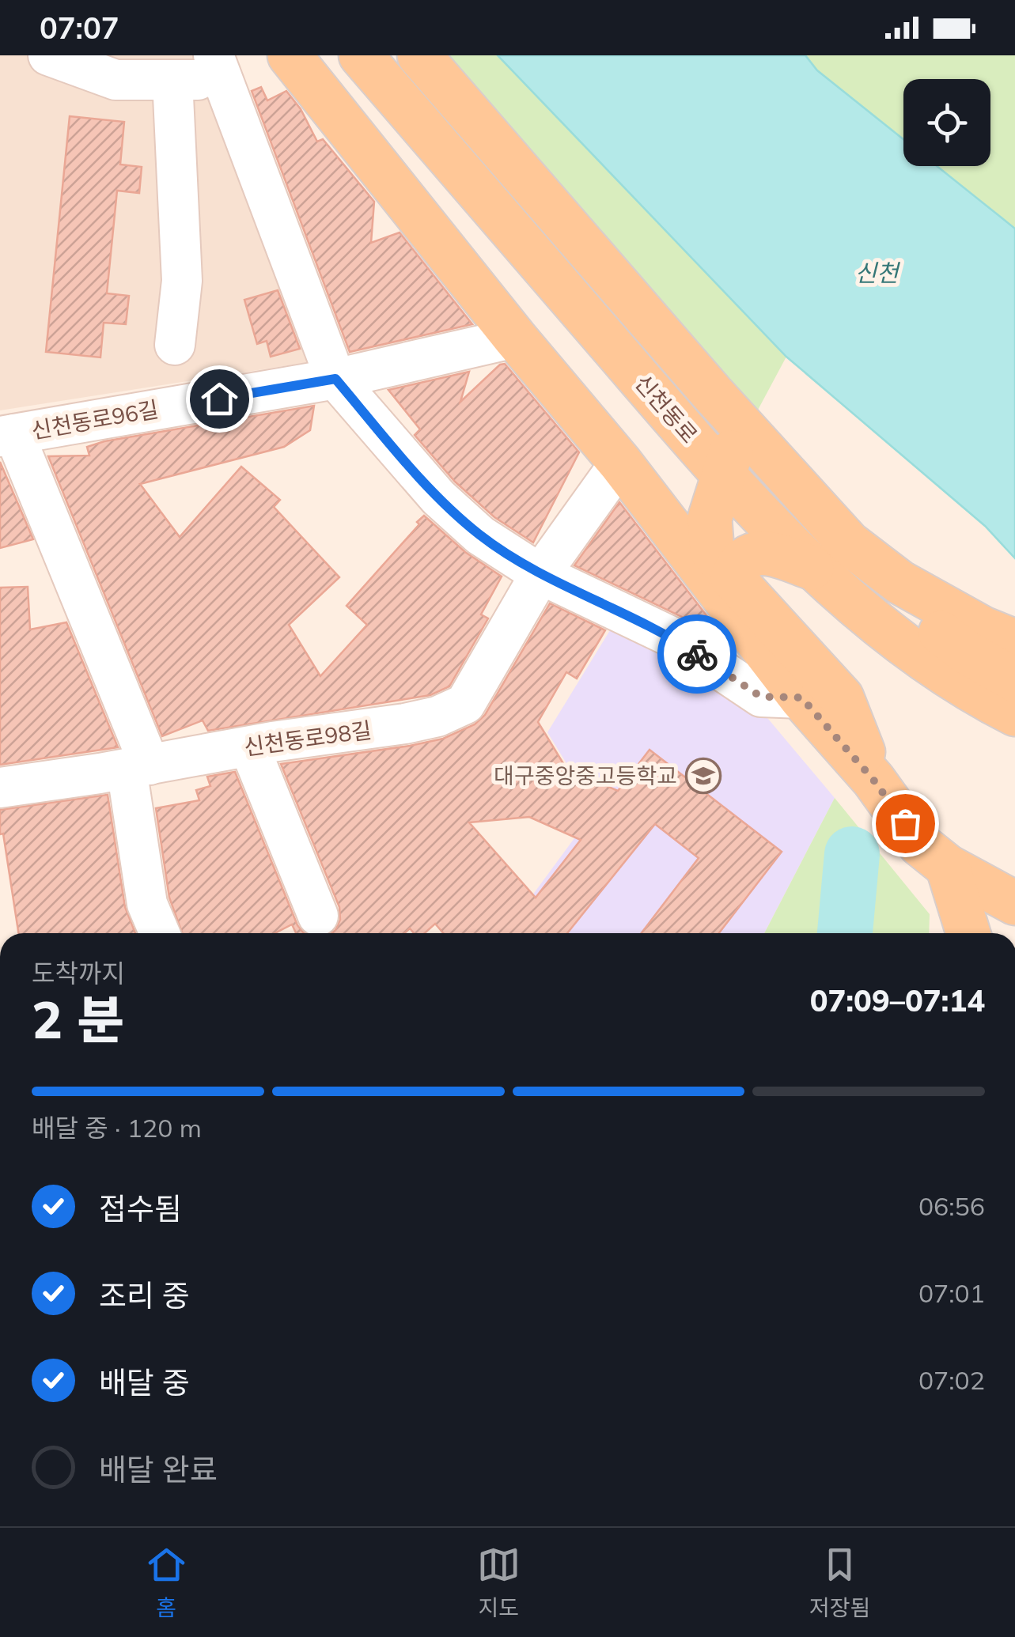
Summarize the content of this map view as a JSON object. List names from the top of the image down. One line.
{"streets":{"main road":["신천동로"],"street":["신천동로96길","신천동로98길"]},"water":["신천"],"places":{"school or university":["대구중앙중고등학교"]},"page":{"status":"07:07","heading":["2 분","도착까지","07:09–07:14"],"bar":"배달 중 · 120 m","list":[["접수됨","06:56"],["조리 중","07:01"],["배달 중","07:02"],"배달 완료"],"tabs":["홈","지도","저장됨"]}}
